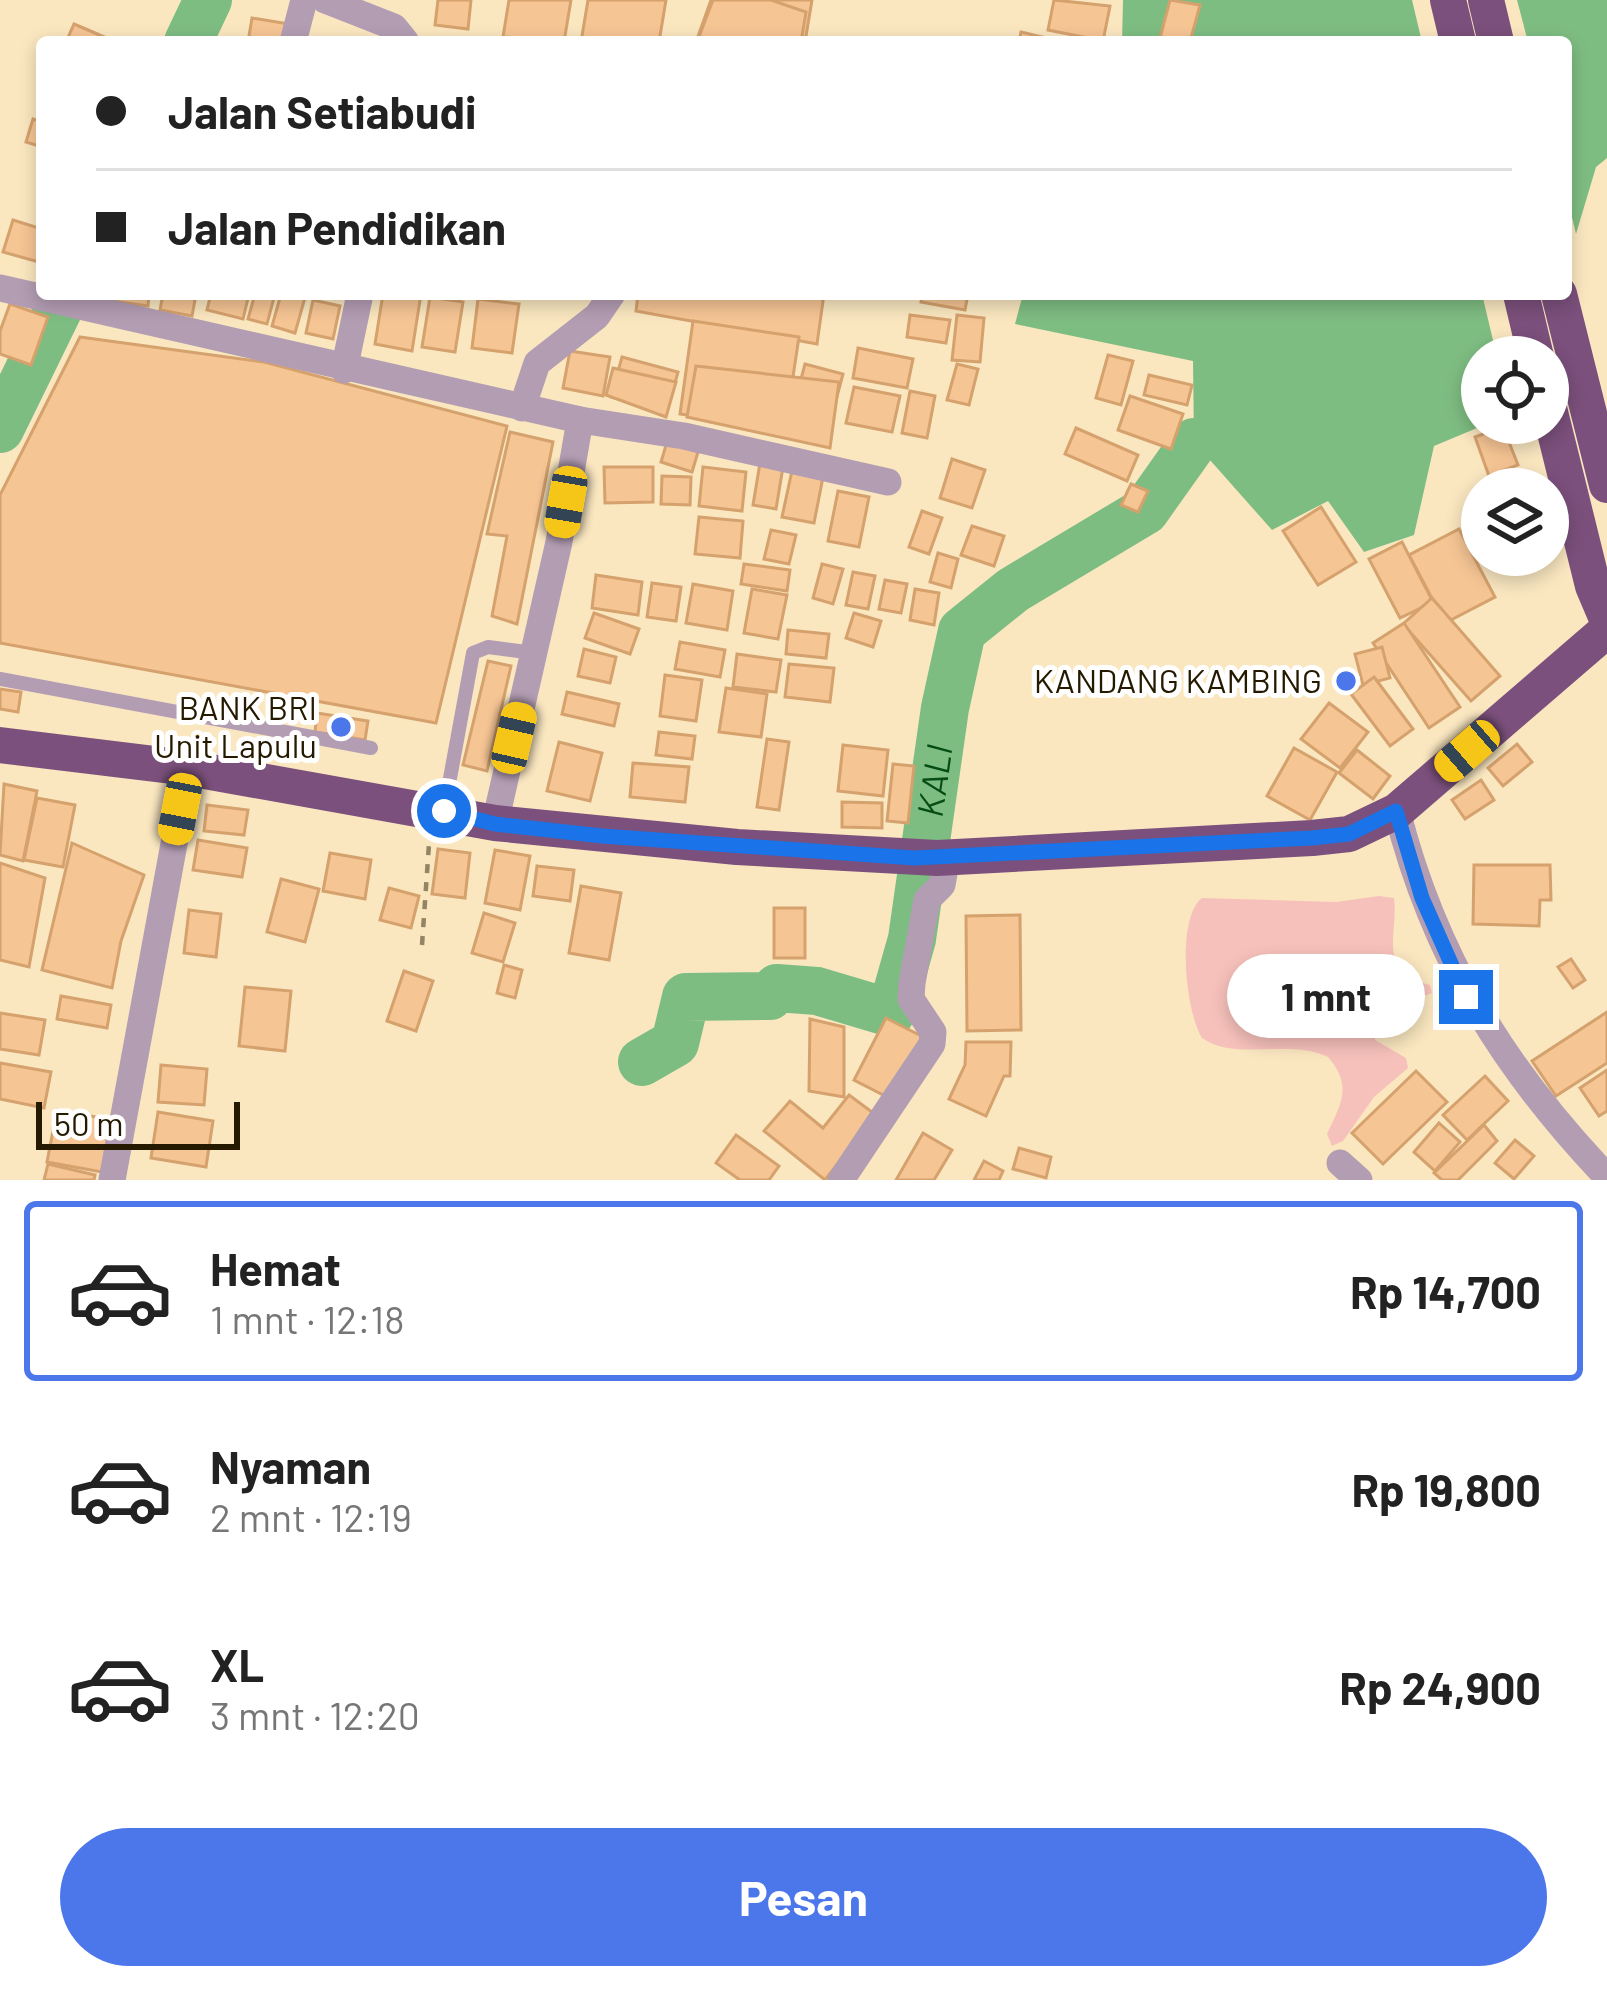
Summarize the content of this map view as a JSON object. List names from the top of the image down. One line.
{"water":["KALI"],"places":["KANDANG KAMBING","BANK BRI Unit Lapulu"],"scale_bar":"50 m","page":{"banner":["Jalan Setiabudi","Jalan Pendidikan"],"bubble":"1 mnt","scale":"50 m","list":[{"name":"Hemat","note":"1 mnt · 12:18","value":"Rp 14,700"},{"name":"Nyaman","note":"2 mnt · 12:19","value":"Rp 19,800"},{"name":"XL","note":"3 mnt · 12:20","value":"Rp 24,900"}],"buttons":"Pesan"}}
